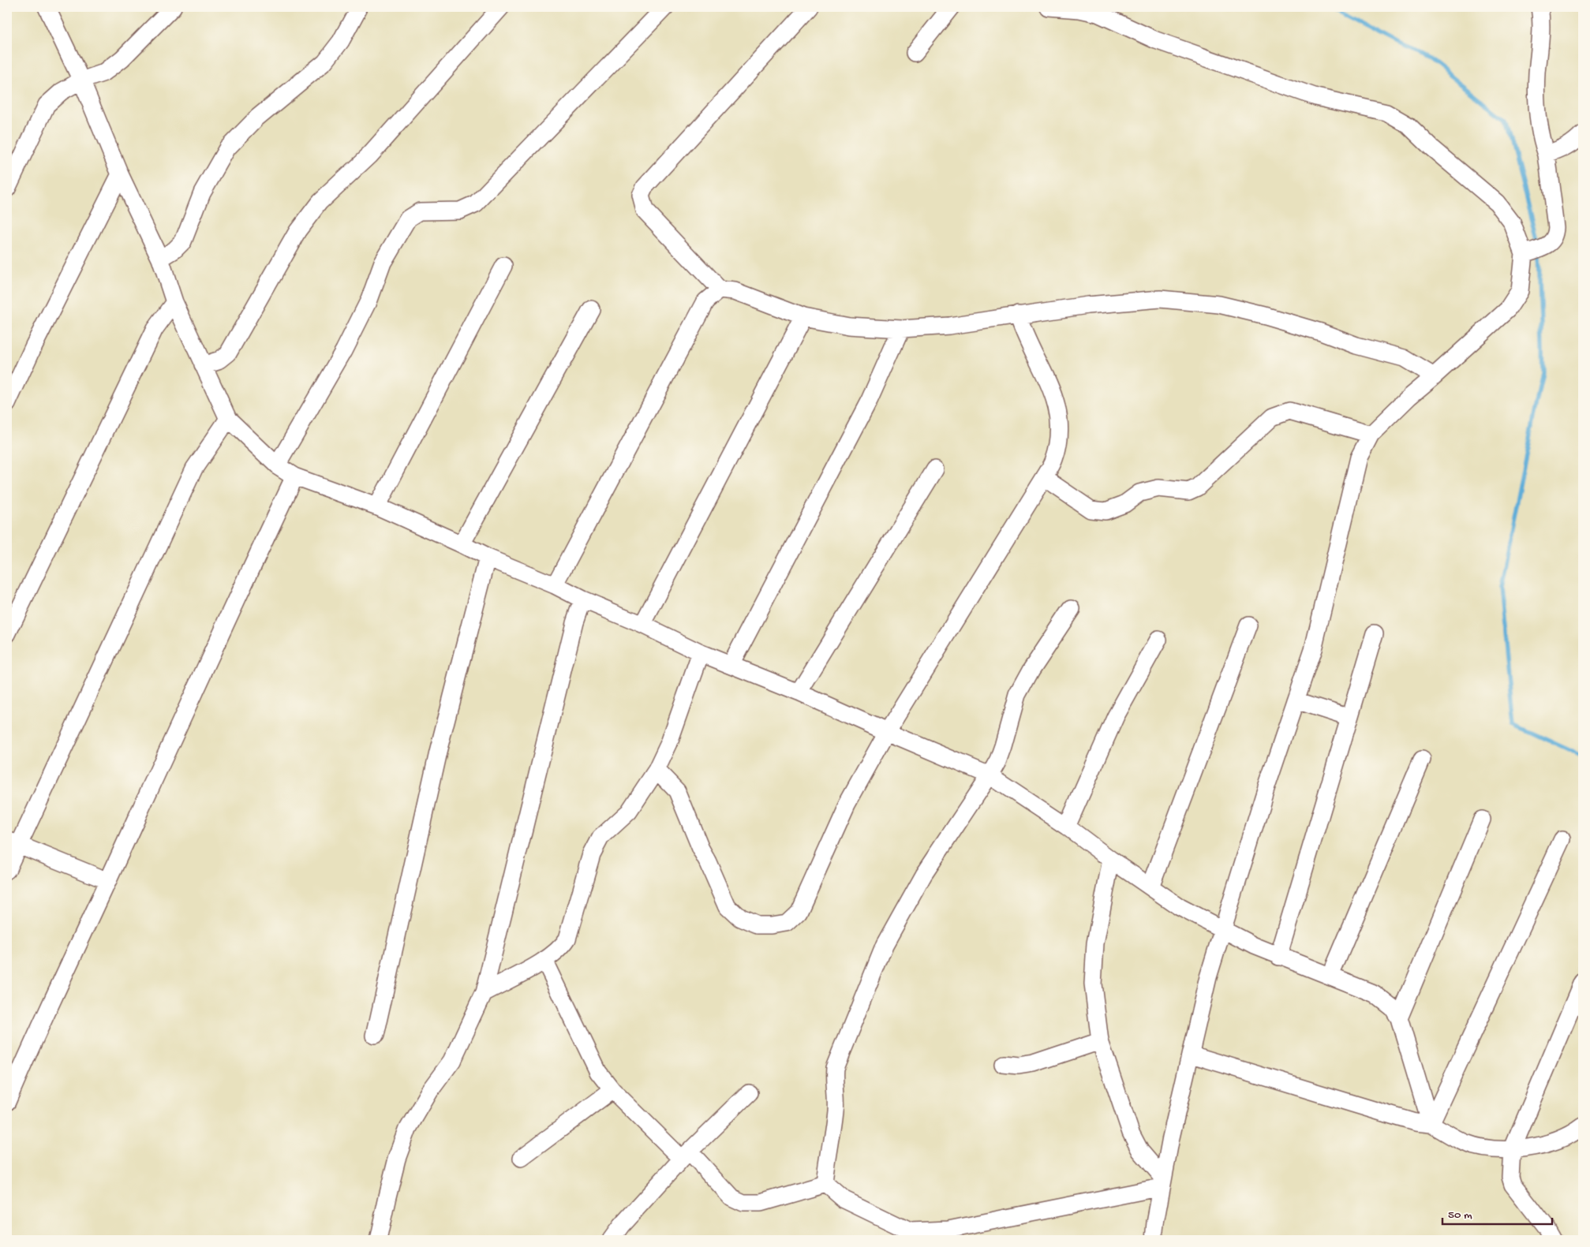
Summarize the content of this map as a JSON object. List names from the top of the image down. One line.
{"scale_bar":"50 m"}
